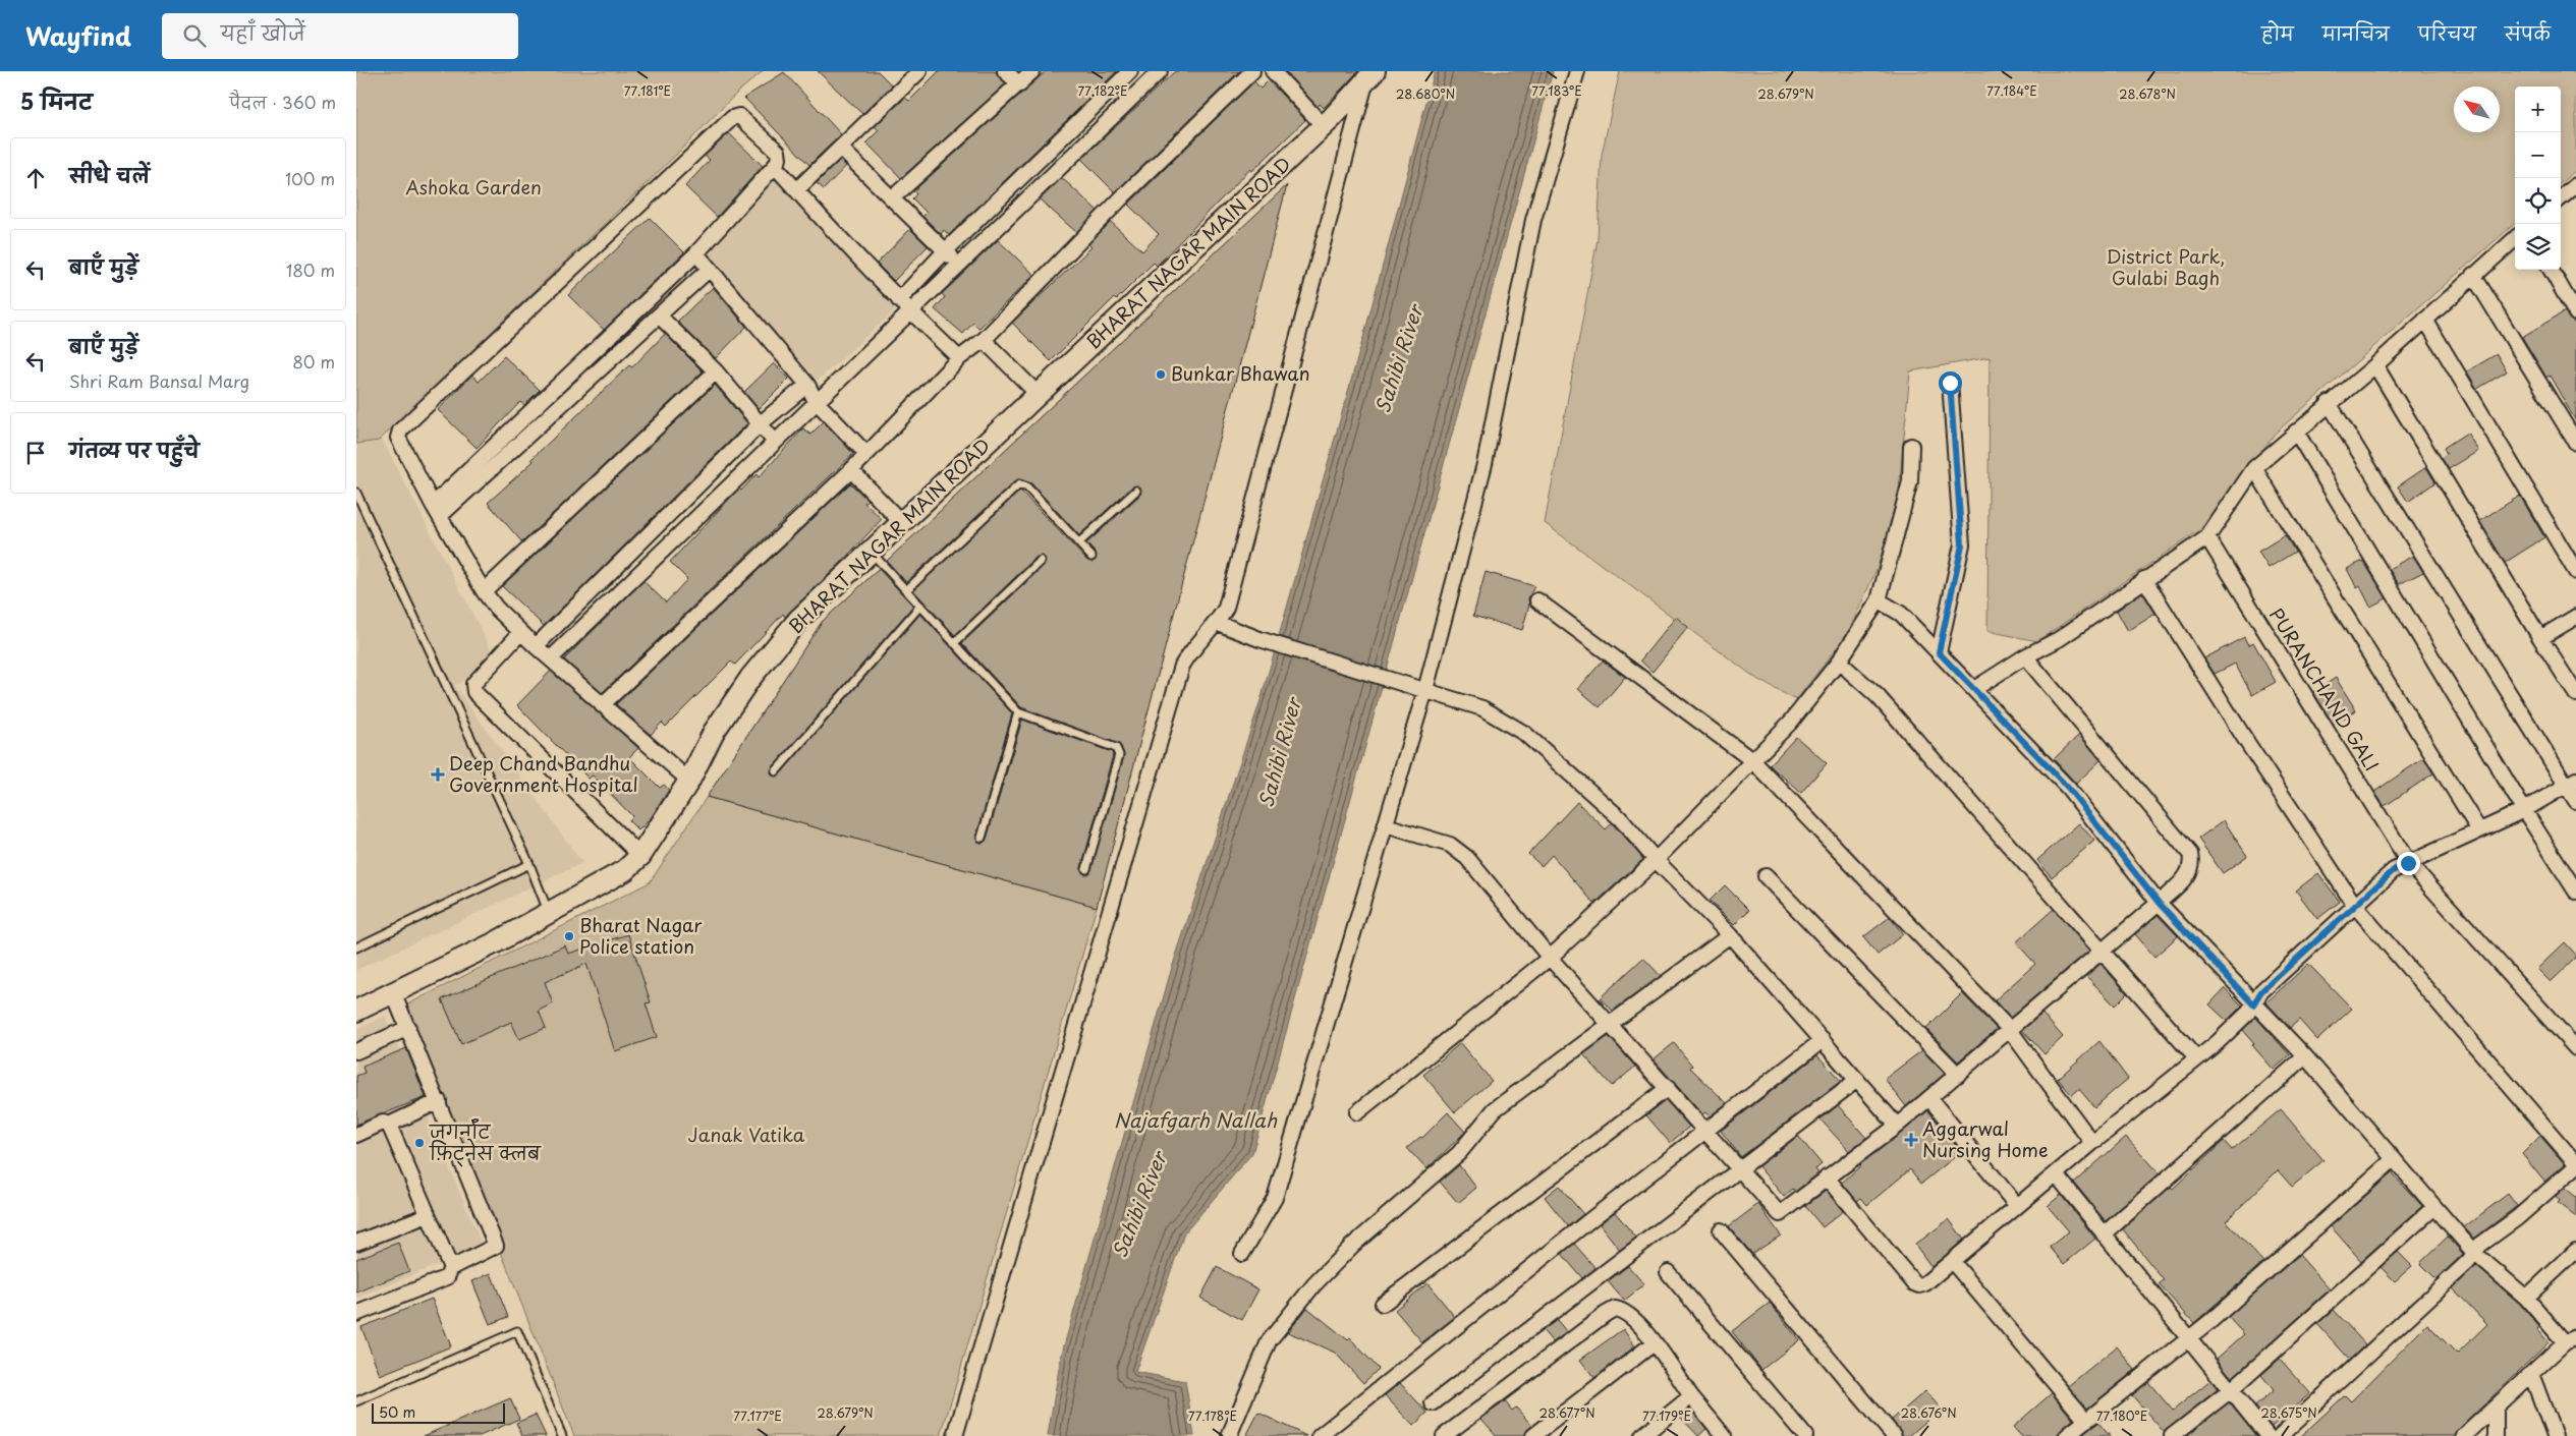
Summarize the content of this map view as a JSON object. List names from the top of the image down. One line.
{"streets":{"street":["BHARAT NAGAR MAIN ROAD","PURANCHAND GALI"]},"water":["Sahibi River","Najafgarh Nallah"],"parks":["Ashoka Garden","District Park, Gulabi Bagh","Janak Vatika"],"places":{"other":["Bunkar Bhawan","Bharat Nagar Police station","जगर्नॉट फ़िट्नेस क्लब"],"health":["Deep Chand Bandhu Government Hospital","Aggarwal Nursing Home"]},"scale_bar":"50 m","north":"top left","page":{"header":"Wayfind","search":"यहाँ खोजें","nav":["होम","मानचित्र","परिचय","संपर्क"],"heading":["5 मिनट","पैदल · 360 m"],"map_buttons":["+","−"],"list":[["सीधे चलें","100 m"],["बाएँ मुड़ें","180 m"],["बाएँ मुड़ें","Shri Ram Bansal Marg","80 m"],"गंतव्य पर पहुँचे"],"scale":"50 m"},"coordinates":["77.181°E","77.182°E","77.183°E","77.184°E","28.680°N","28.679°N","28.678°N","28.677°N","28.676°N","28.675°N","77.177°E","77.178°E","77.179°E","77.180°E"]}
